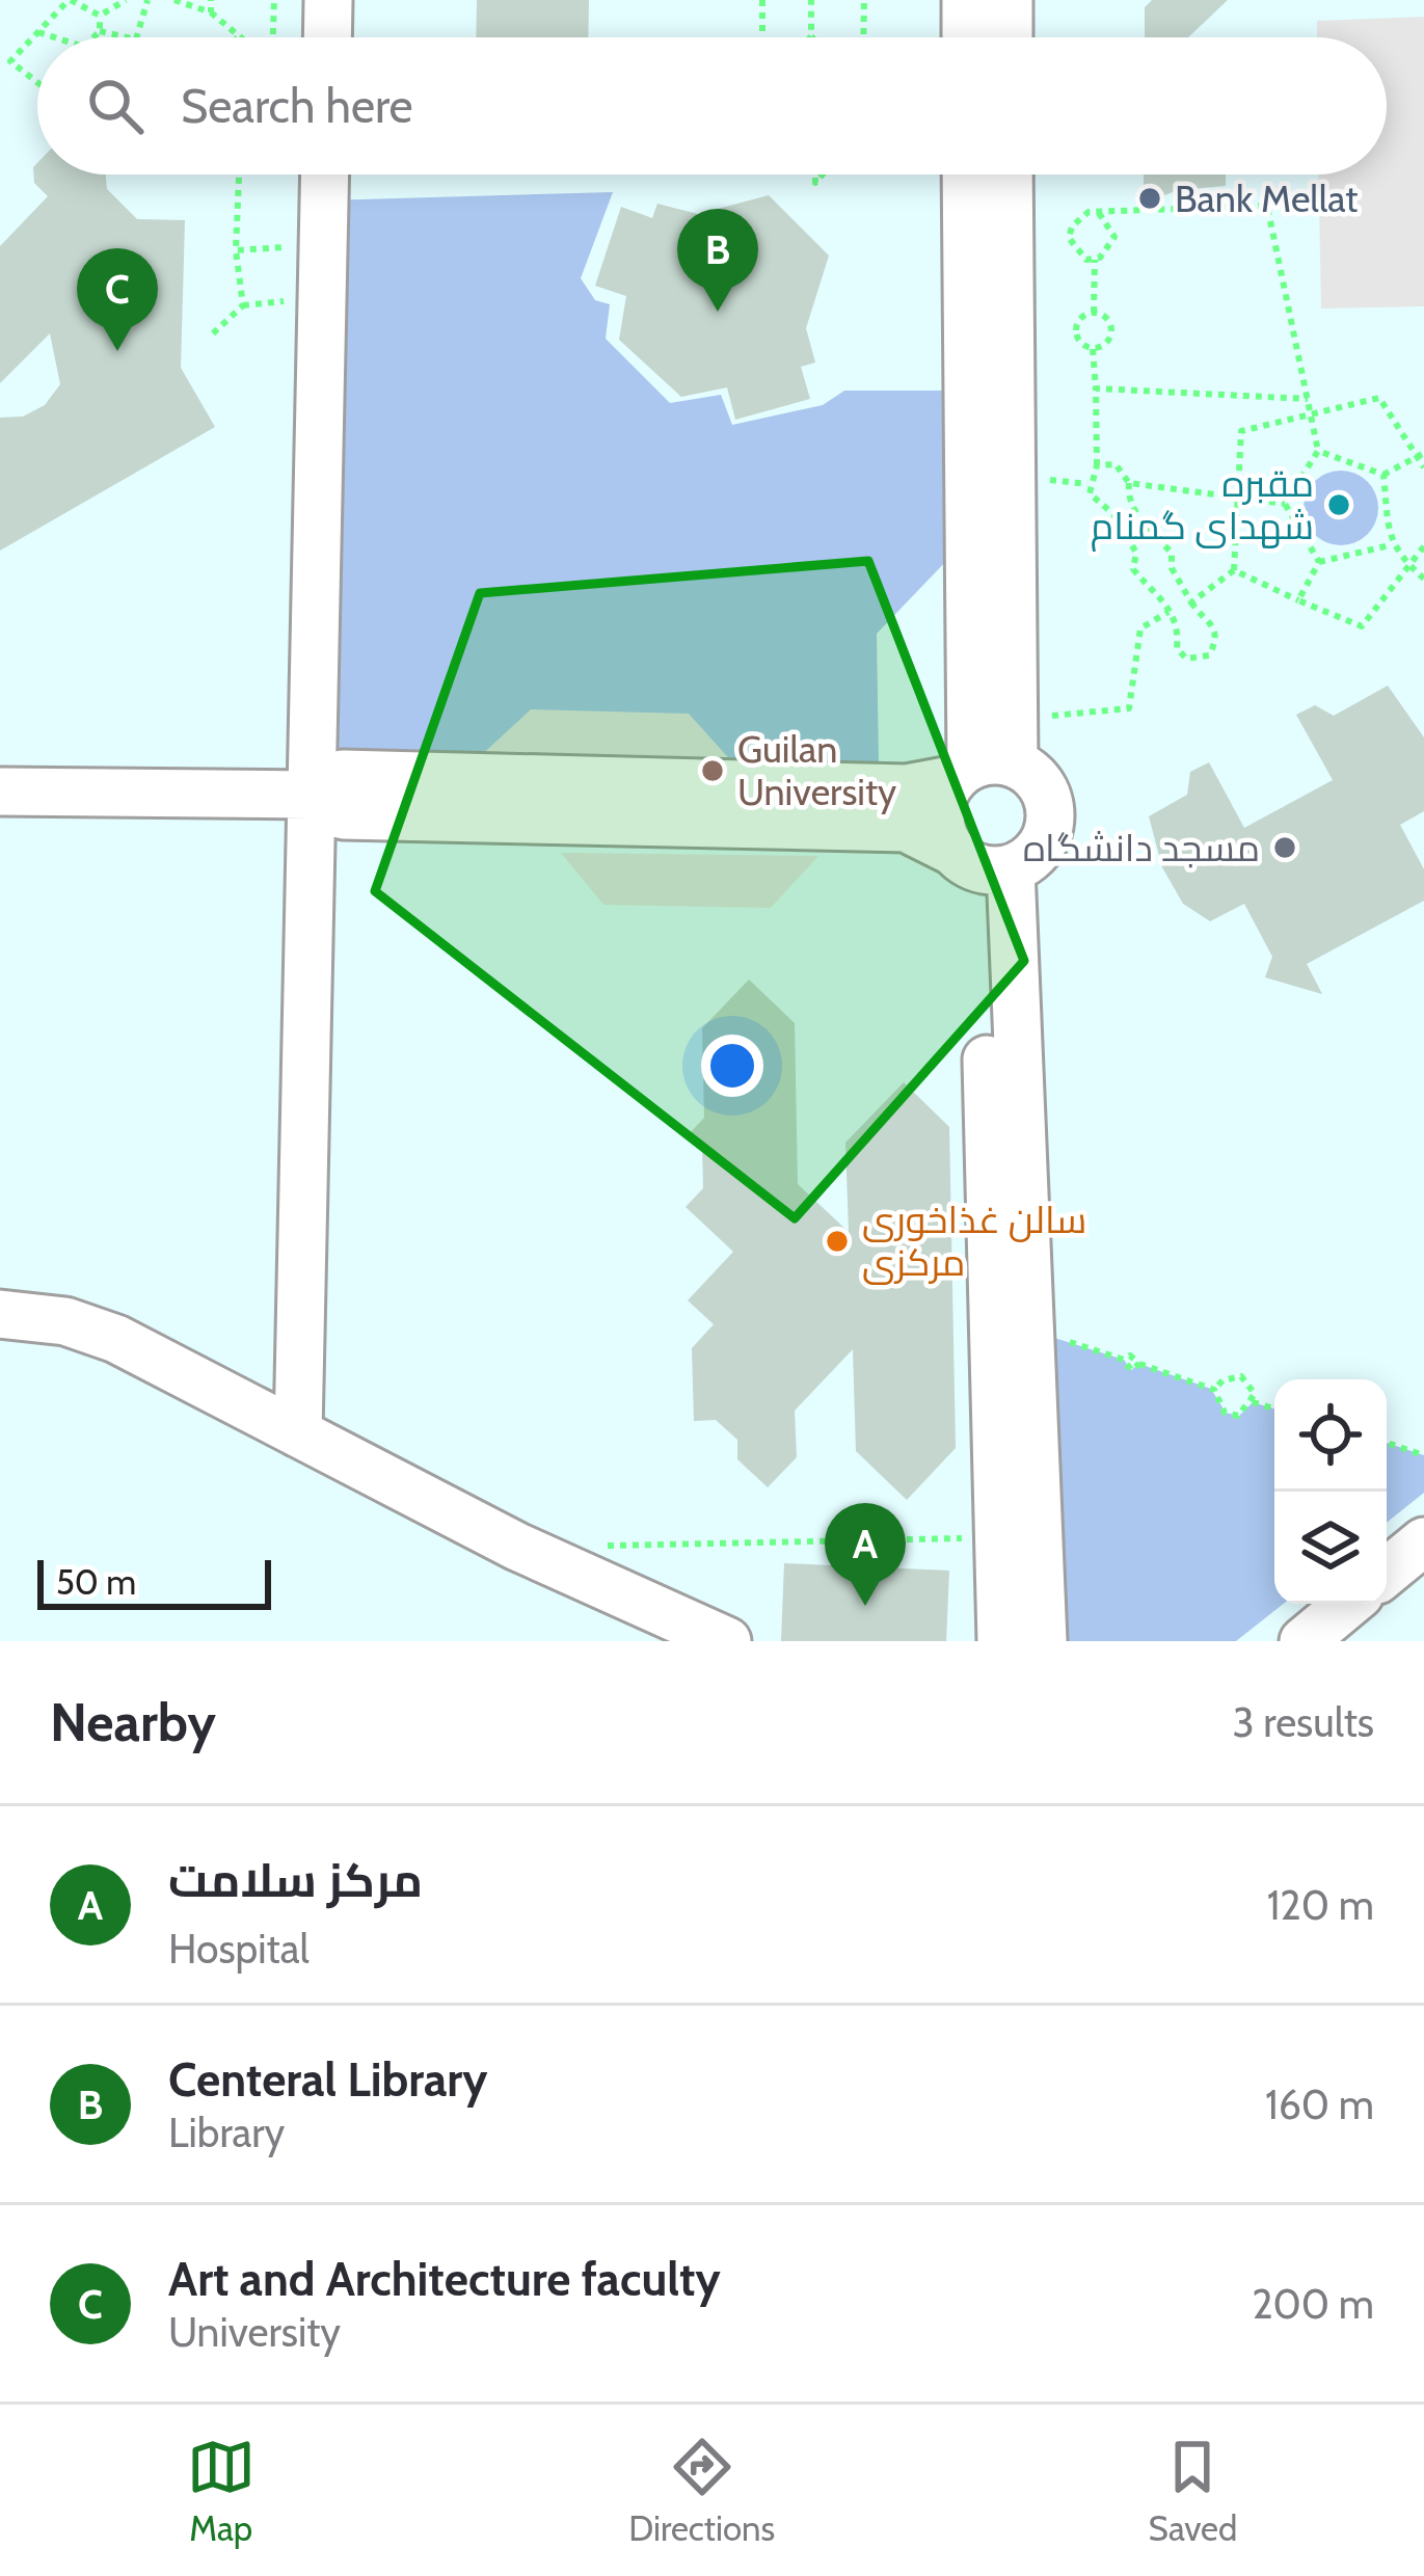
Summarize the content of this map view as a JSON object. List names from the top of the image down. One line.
{"places":["Bank Mellat","مقبره شهدای گمنام","Guilan University","مسجد دانشگاه","سالن غذاخوری مرکزی"],"scale_bar":"50 m","page":{"search":"Search here","pins":["B","C","A"],"scale":"50 m","heading":["Nearby","3 results"],"list":[{"mark":"A","name":"مرکز سلامت","note":"Hospital","value":"120 m"},{"mark":"B","name":"Centeral Library","note":"Library","value":"160 m"},{"mark":"C","name":"Art and Architecture faculty","note":"University","value":"200 m"}],"nav":["Map","Directions","Saved"]}}
